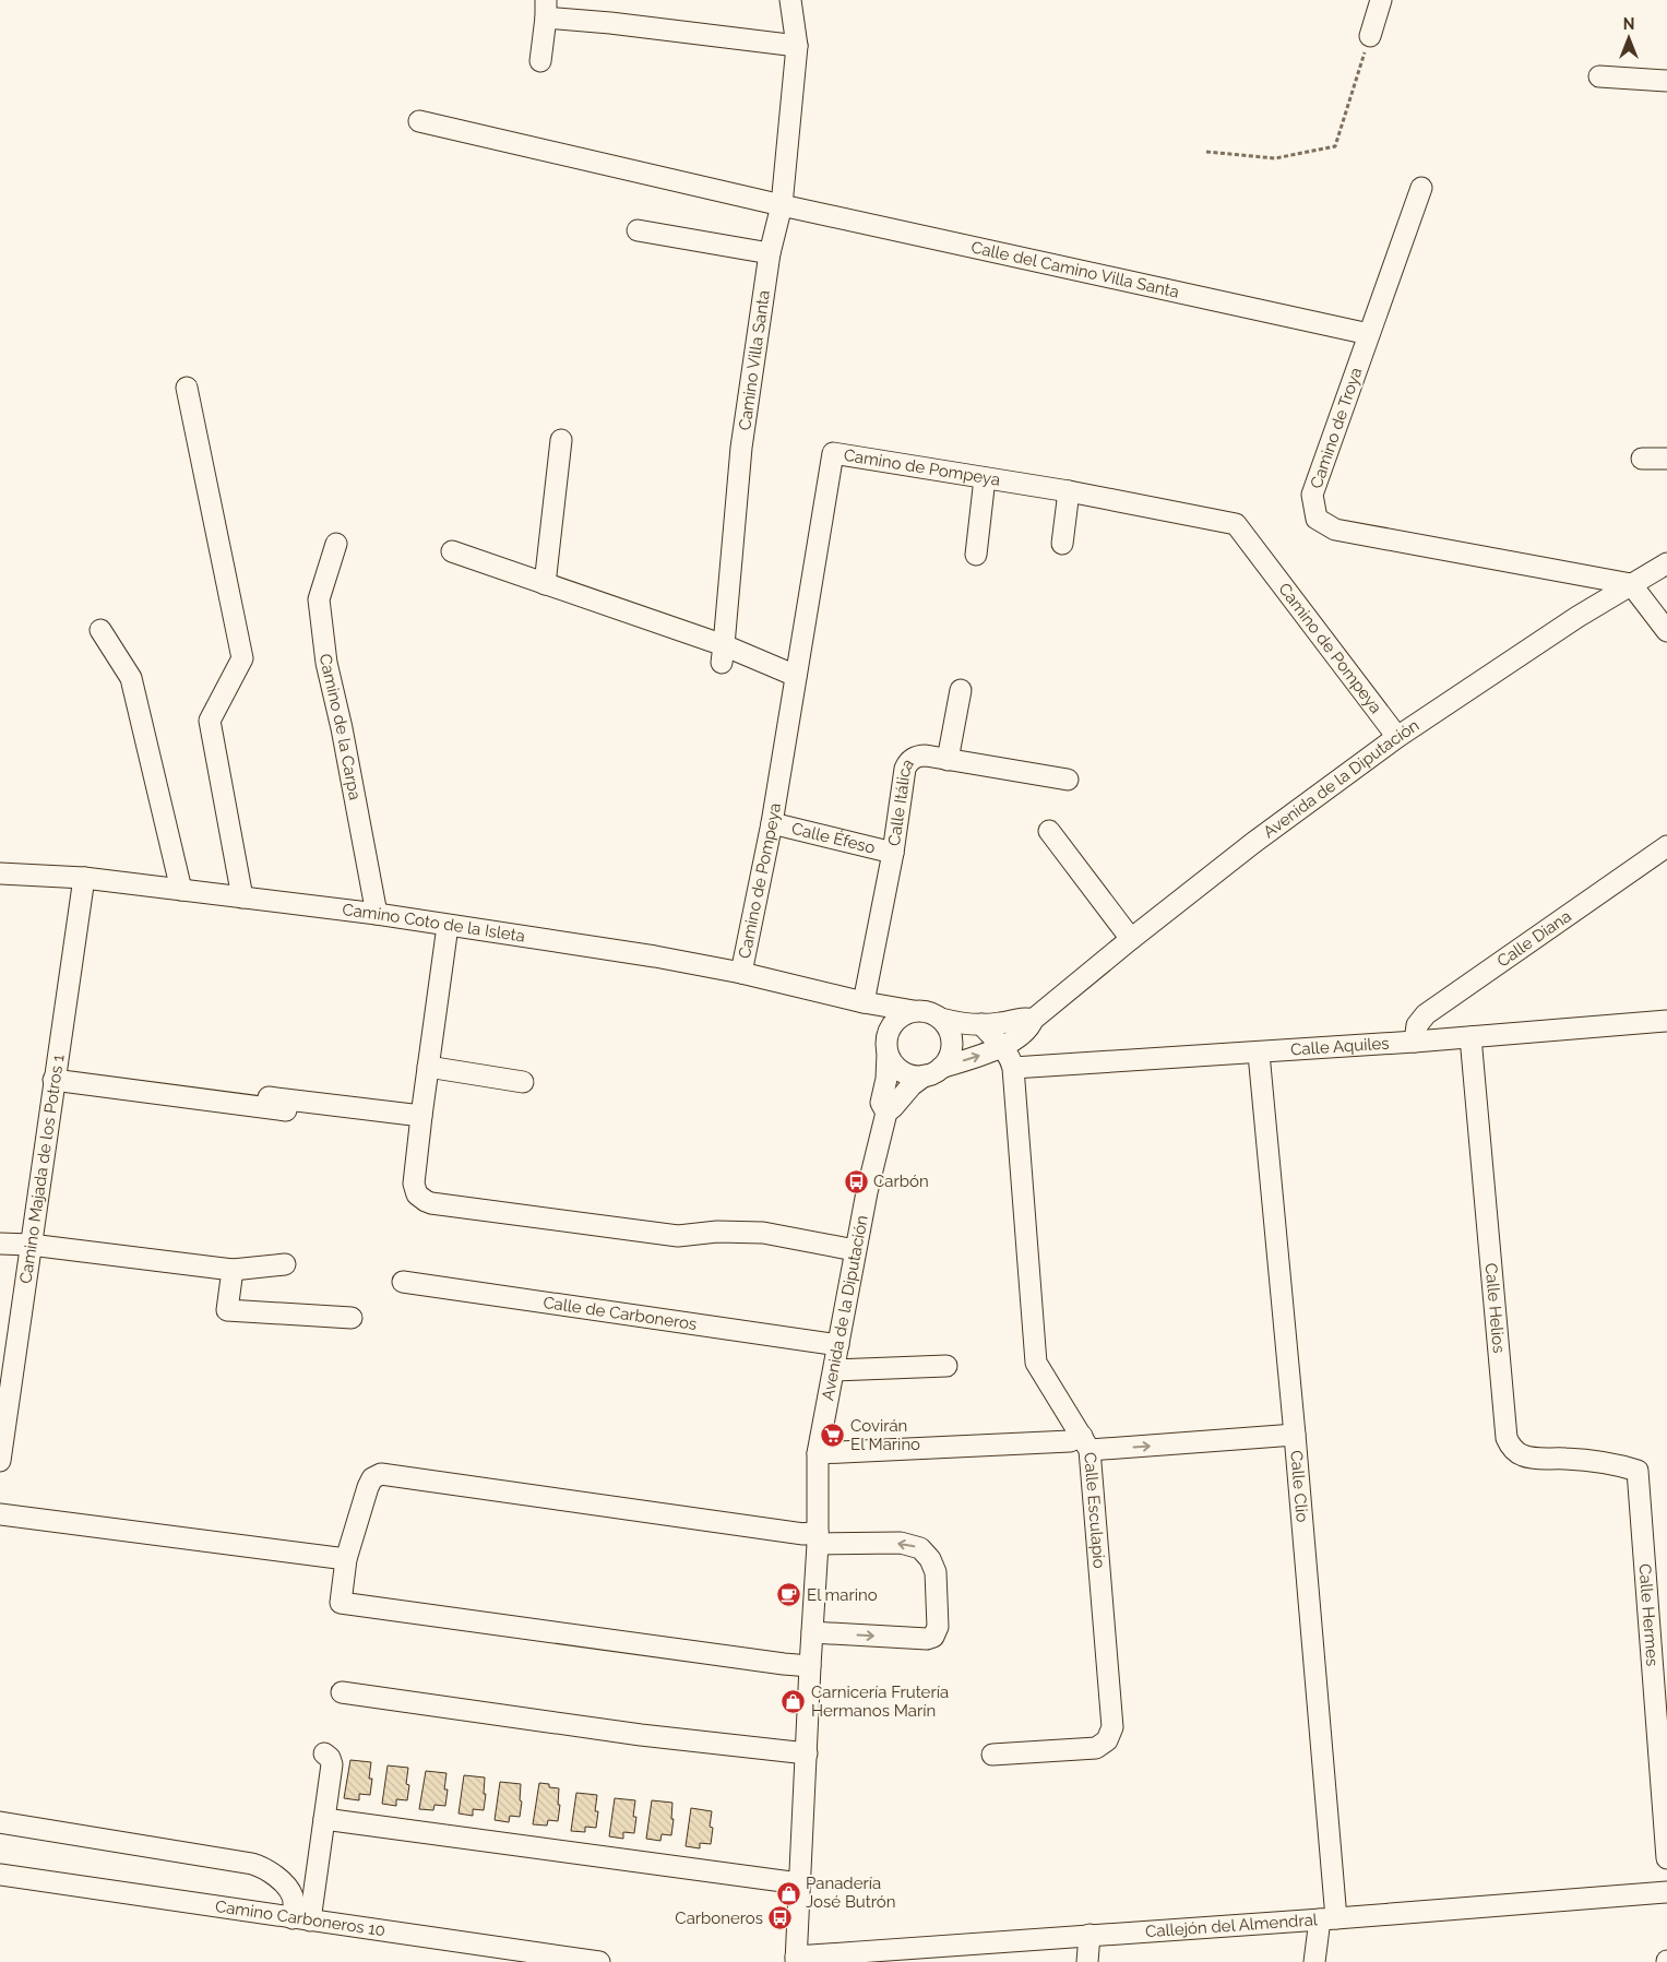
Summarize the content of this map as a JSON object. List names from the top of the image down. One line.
{"streets":{"street":["Calle del Camino Villa Santa","Camino Villa Santa","Camino de Troya","Camino de Pompeya","Camino de la Carpa","Avenida de la Diputación","Calle Itálica","Calle Éfeso","Camino Coto de la Isleta","Calle Diana","Calle Aquiles","Camino Majada de los Potros 1","Calle Helios","Calle de Carboneros","Calle Clio","Calle Esculapio","Calle Hermes","Camino Carboneros 10","Callejón del Almendral"]},"crossings":[["Calle del Camino Villa Santa","Camino Villa Santa"],["Calle del Camino Villa Santa","Camino de Troya"],["Camino de Troya","Avenida de la Diputación"],["Camino de Pompeya","Avenida de la Diputación"],["Camino de Pompeya","Calle Éfeso"],["Camino de Pompeya","Camino Coto de la Isleta"],["Camino de la Carpa","Camino Coto de la Isleta"],["Avenida de la Diputación","Camino Coto de la Isleta"],["Avenida de la Diputación","Calle de Carboneros"],["Avenida de la Diputación","Calle Esculapio"],["Avenida de la Diputación","Callejón del Almendral"],["Calle Itálica","Calle Éfeso"],["Calle Itálica","Camino Coto de la Isleta"],["Camino Coto de la Isleta","Camino Majada de los Potros 1"],["Calle Diana","Calle Aquiles"],["Calle Aquiles","Calle Helios"],["Calle Aquiles","Calle Clio"],["Calle Aquiles","Calle Esculapio"],["Calle Helios","Calle Hermes"],["Calle Clio","Callejón del Almendral"]],"places":{"bus stop":["Carbón","Carboneros"],"supermarket":["Covirán El Marino"],"cafe":["El marino"],"shop":["Carnicería Frutería Hermanos Marín","Panadería José Butrón"]},"north":"top"}
